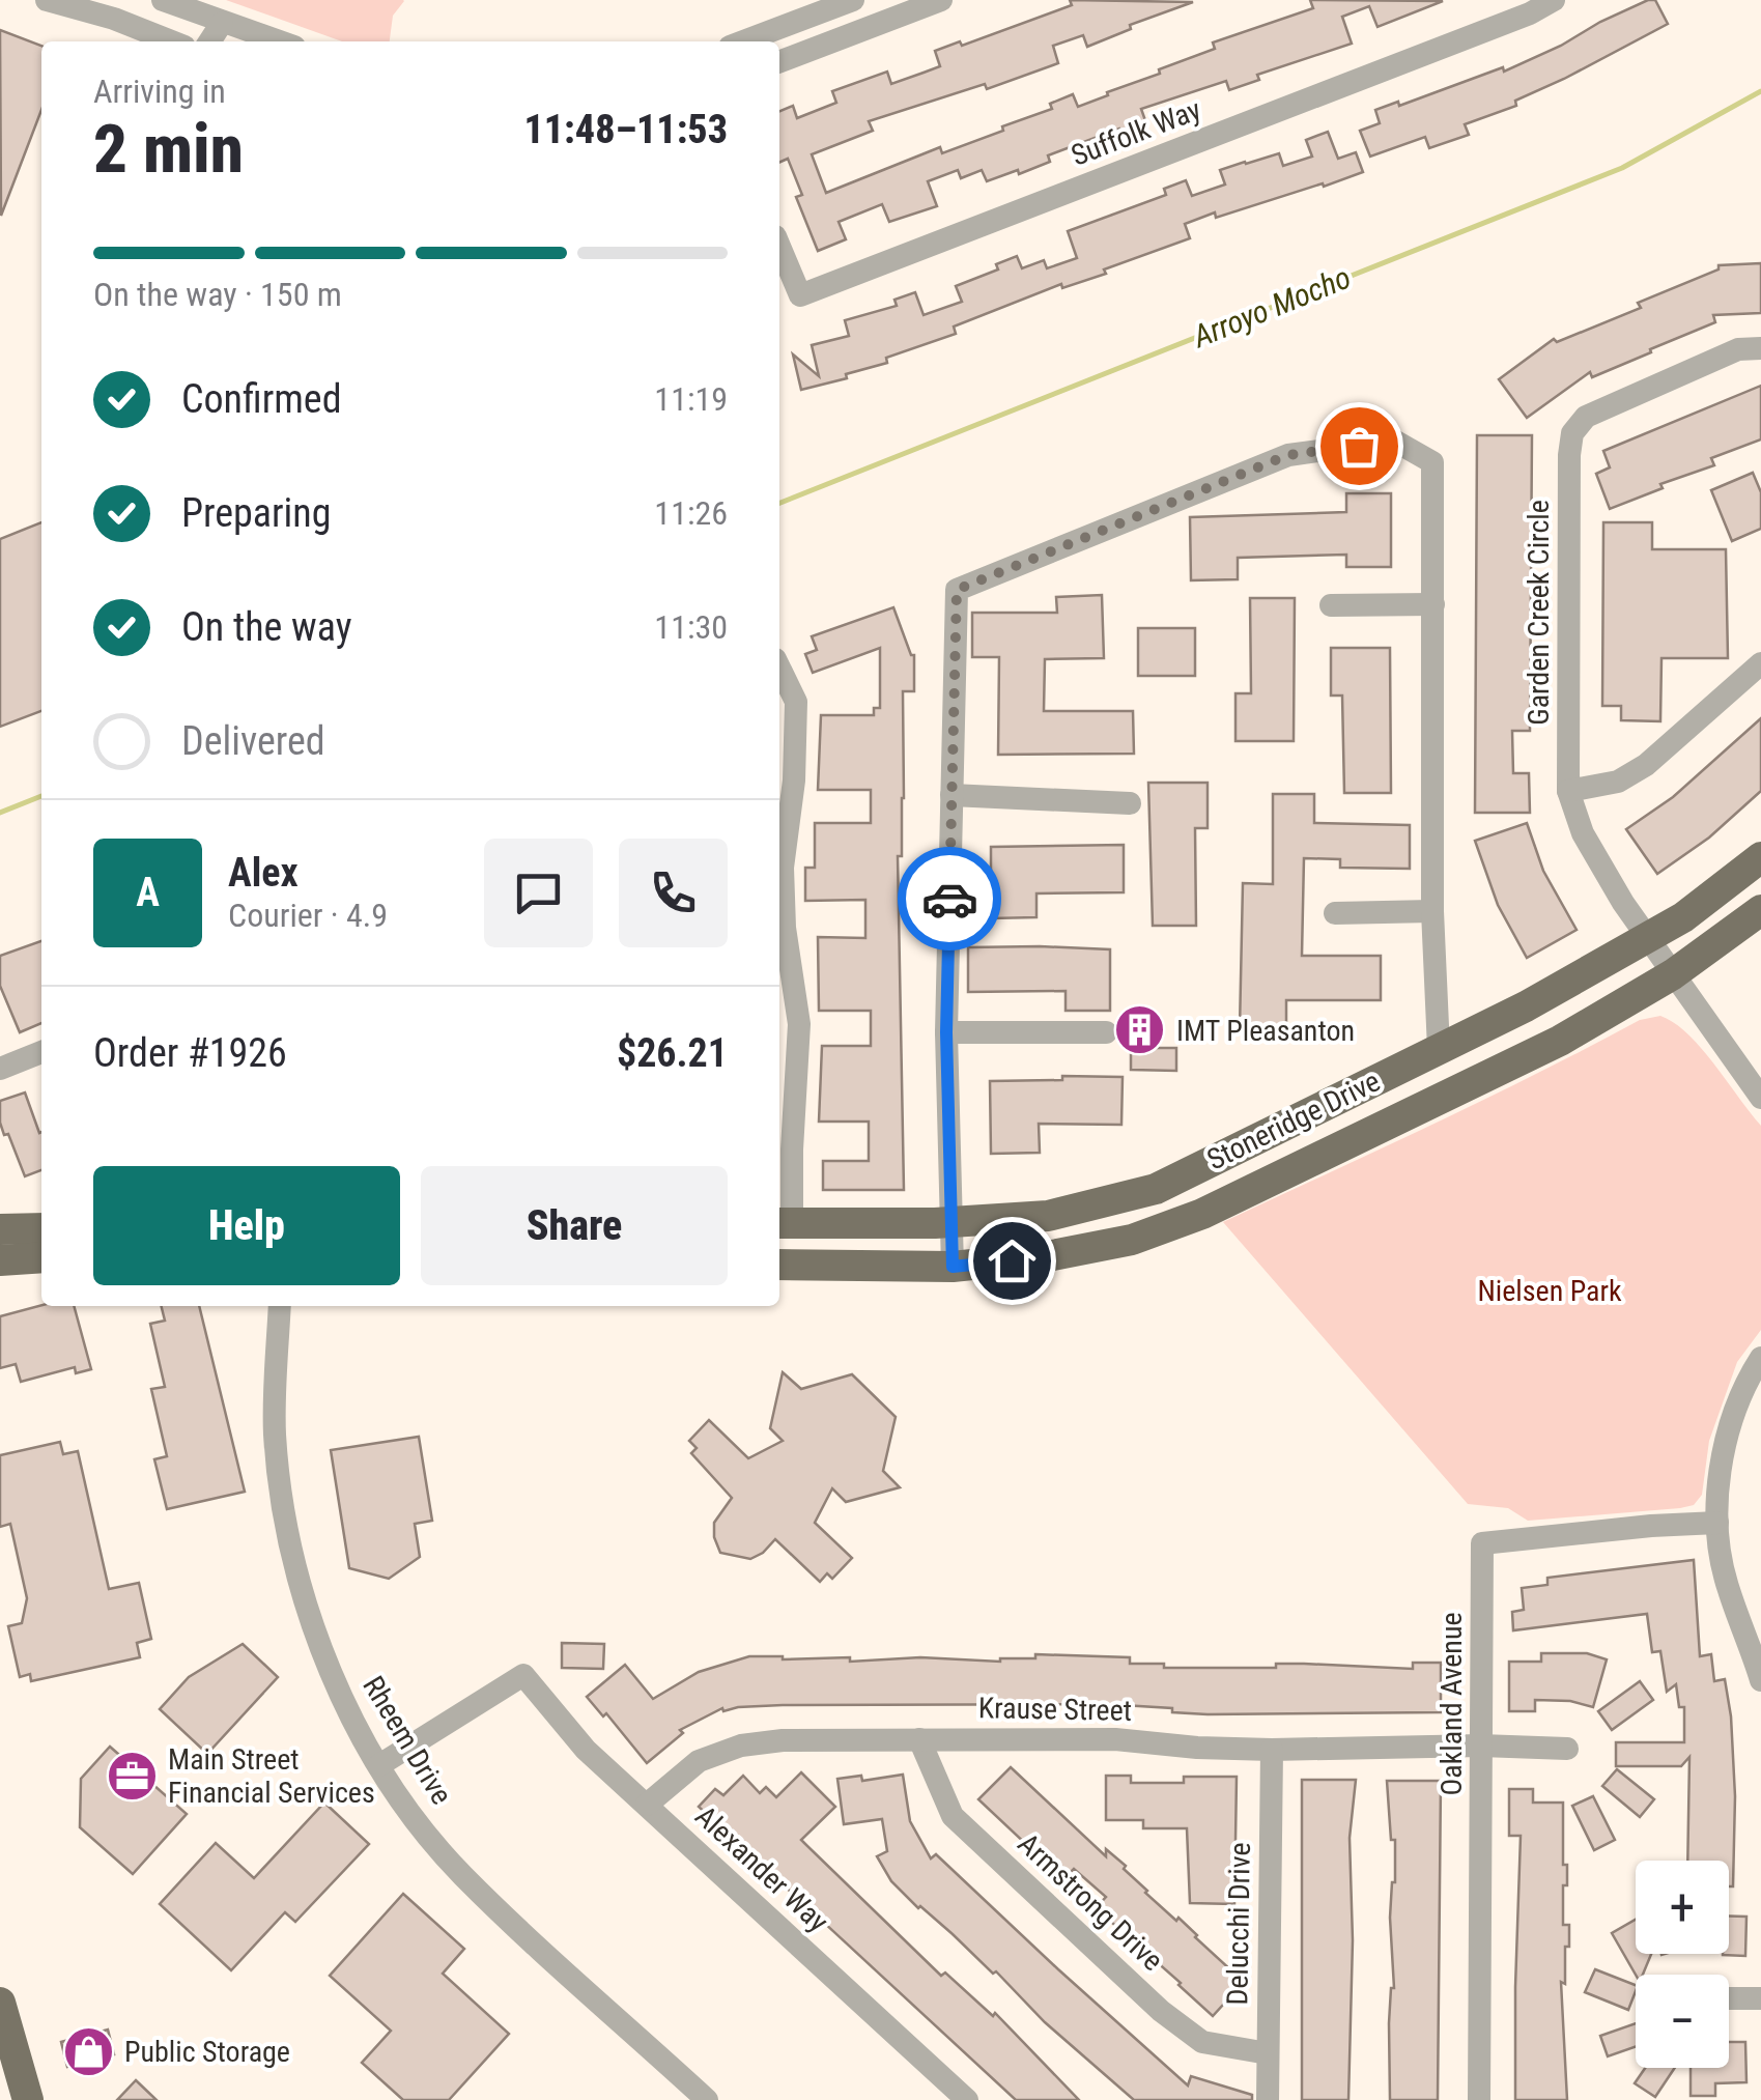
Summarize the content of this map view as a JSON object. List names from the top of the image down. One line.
{"streets":{"main road":["Stoneridge Drive"],"street":["Suffolk Way","Garden Creek Circle","Oakland Avenue","Krause Street","Rheem Drive","Alexander Way","Armstrong Drive","Delucchi Drive"]},"crossings":[["Garden Creek Circle","Stoneridge Drive"],["Oakland Avenue","Krause Street"],["Krause Street","Alexander Way"],["Krause Street","Armstrong Drive"],["Krause Street","Delucchi Drive"],["Rheem Drive","Alexander Way"],["Armstrong Drive","Delucchi Drive"]],"water":["Arroyo Mocho"],"parks":["Nielsen Park"],"places":{"building":["IMT Pleasanton"],"office":["Main Street Financial Services"],"shop":["Public Storage"]},"page":{"heading":["2 min","Arriving in","11:48–11:53"],"panel":["Alex","Courier · 4.9","Order #1926","$26.21"],"bar":"On the way · 150 m","list":[["Confirmed","11:19"],["Preparing","11:26"],["On the way","11:30"],"Delivered"],"round":"A","buttons":["Help","Share"],"map_buttons":["+","−"]}}
